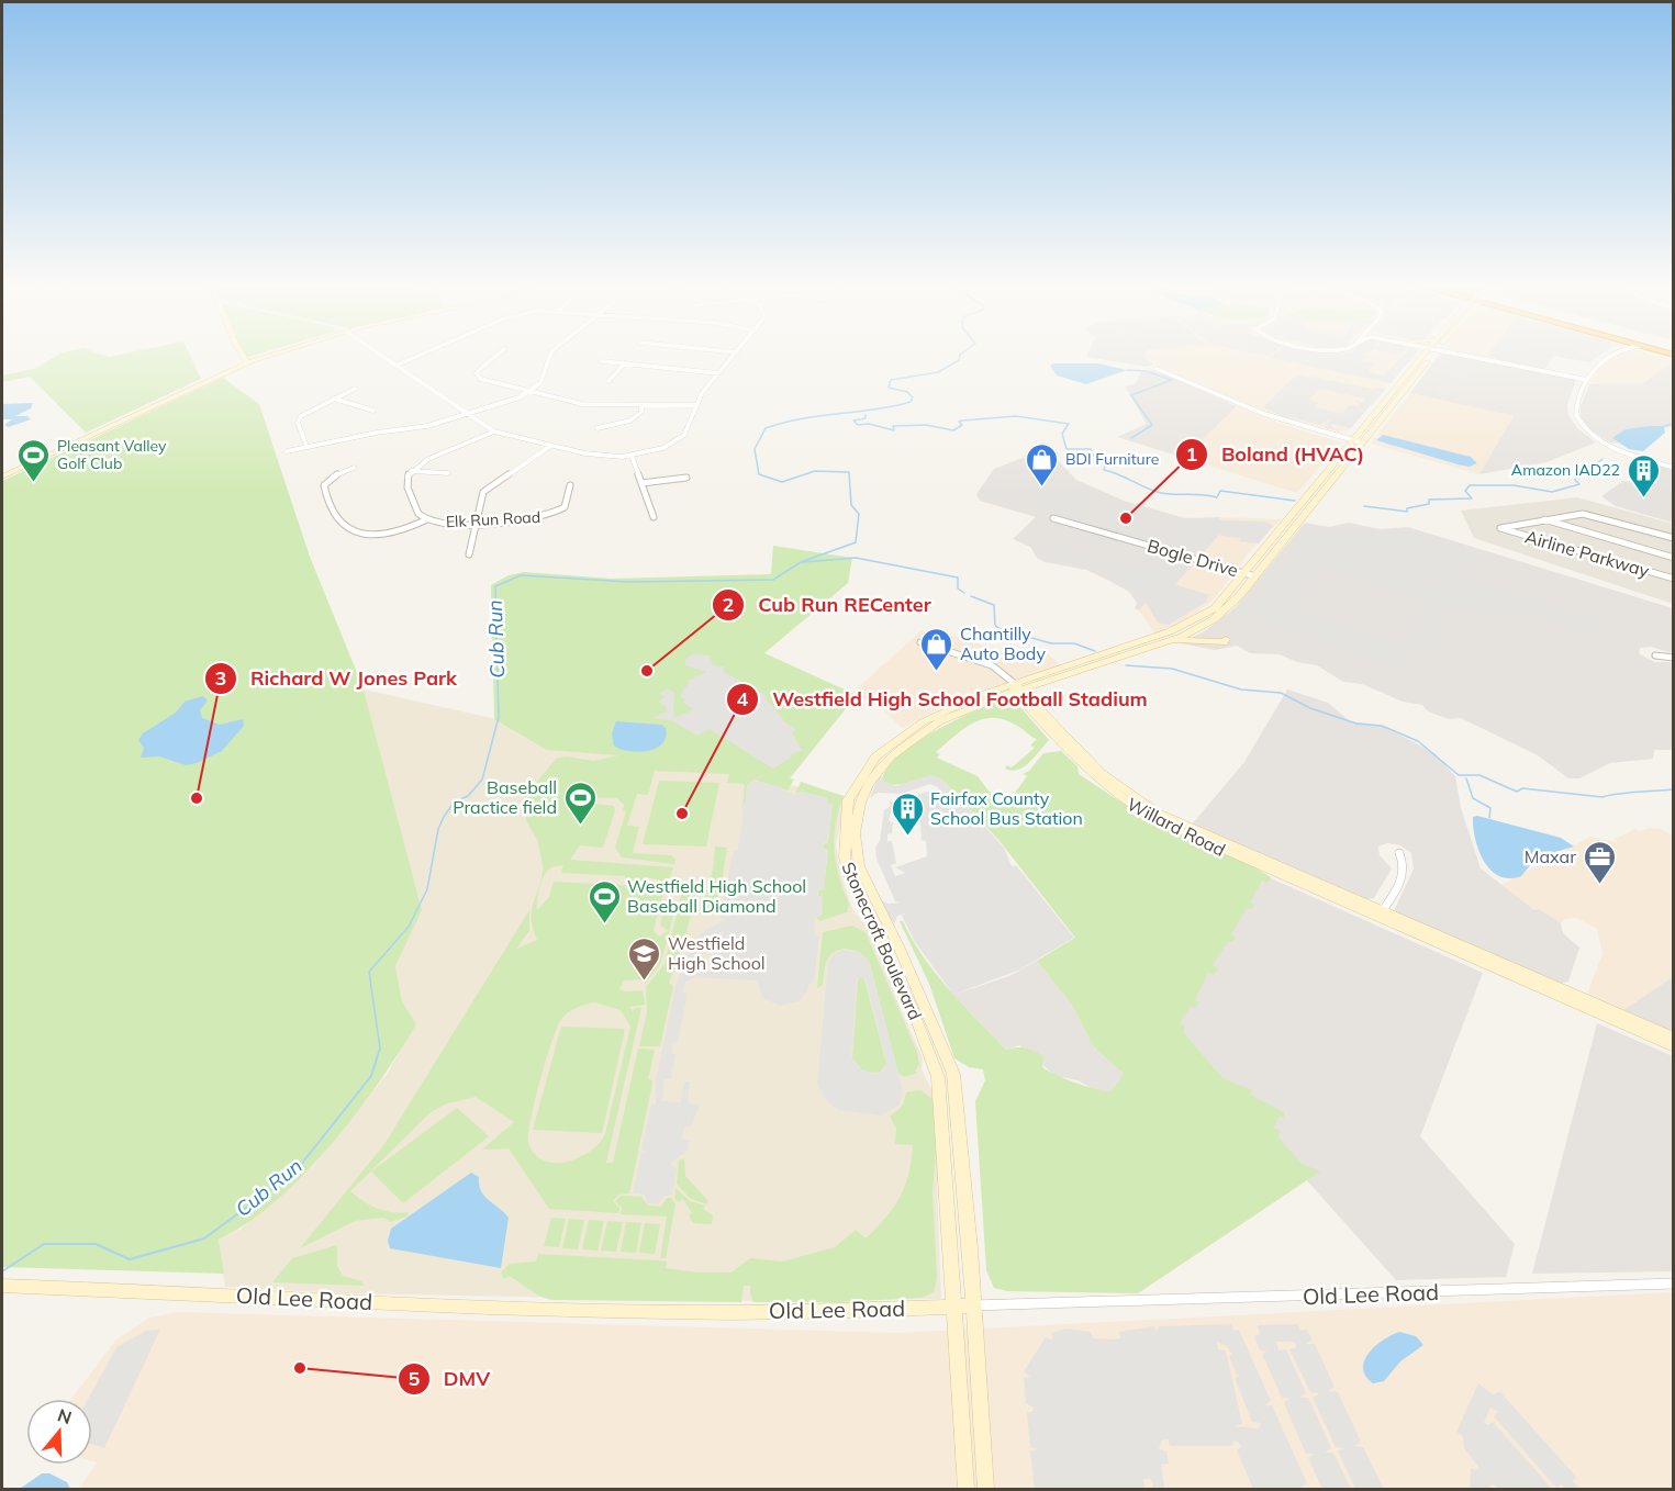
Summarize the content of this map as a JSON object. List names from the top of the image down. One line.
{"streets":{"main road":["Willard Road","Stonecroft Boulevard","Old Lee Road"],"street":["Elk Run Road","Airline Parkway","Bogle Drive"]},"crossings":[["Bogle Drive","Stonecroft Boulevard"],["Willard Road","Stonecroft Boulevard"],["Stonecroft Boulevard","Old Lee Road"]],"water":["Cub Run"],"places":{"sports":["Pleasant Valley Golf Club","Baseball Practice field","Westfield High School Baseball Diamond"],"shop":["BDI Furniture","Chantilly Auto Body"],"building":["Amazon IAD22","Fairfax County School Bus Station"],"other":["Boland (HVAC)","Cub Run RECenter","Richard W Jones Park","Westfield High School Football Stadium","DMV"],"office":["Maxar"],"school or university":["Westfield High School"]},"north":"top"}
